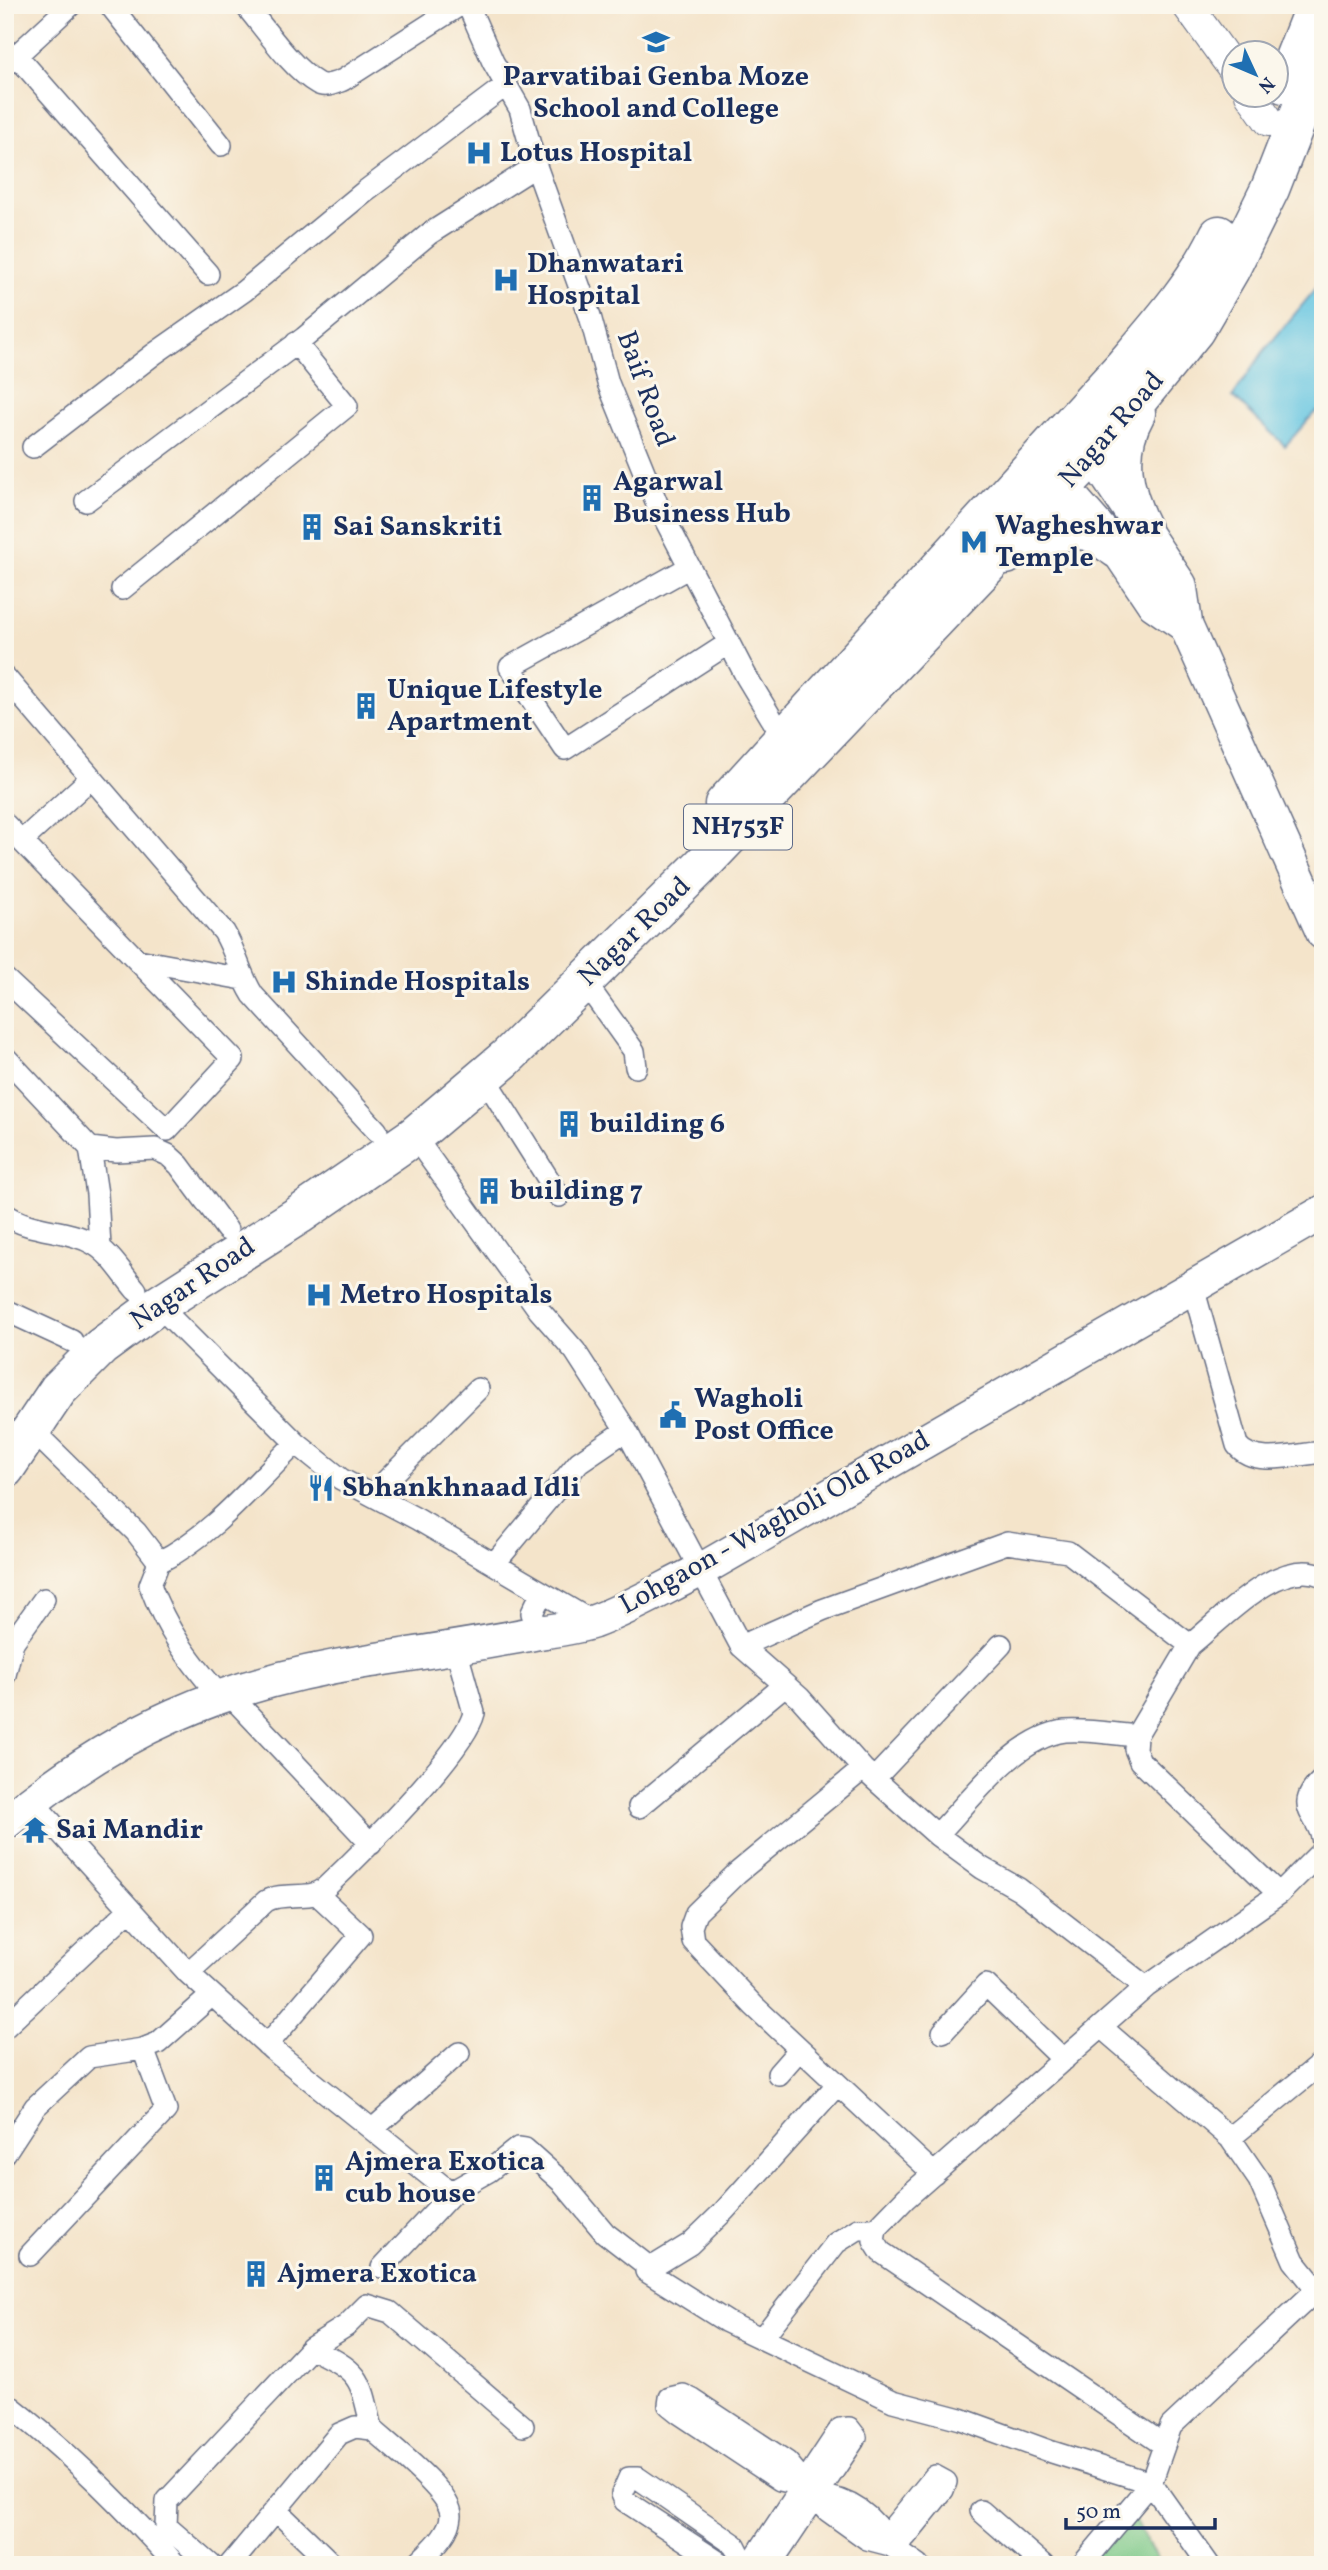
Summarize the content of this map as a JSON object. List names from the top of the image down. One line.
{"streets":{"highway":["Nagar Road","NH753F"],"main road":["Lohgaon - Wagholi Old Road"],"street":["Baif Road"]},"crossings":[["Baif Road","Nagar Road"]],"places":{"school or university":["Parvatibai Genba Moze School and College"],"hospital":["Lotus Hospital","Dhanwatari Hospital","Shinde Hospitals","Metro Hospitals"],"building":["Agarwal Business Hub","Sai Sanskriti","Unique Lifestyle Apartment","building 6","building 7","Ajmera Exotica cub house","Ajmera Exotica"],"metro station":["Wagheshwar Temple"],"public building":["Wagholi Post Office"],"restaurant":["Sbhankhnaad Idli"],"temple":["Sai Mandir"]},"scale_bar":"50 m","north":"bottom right"}
